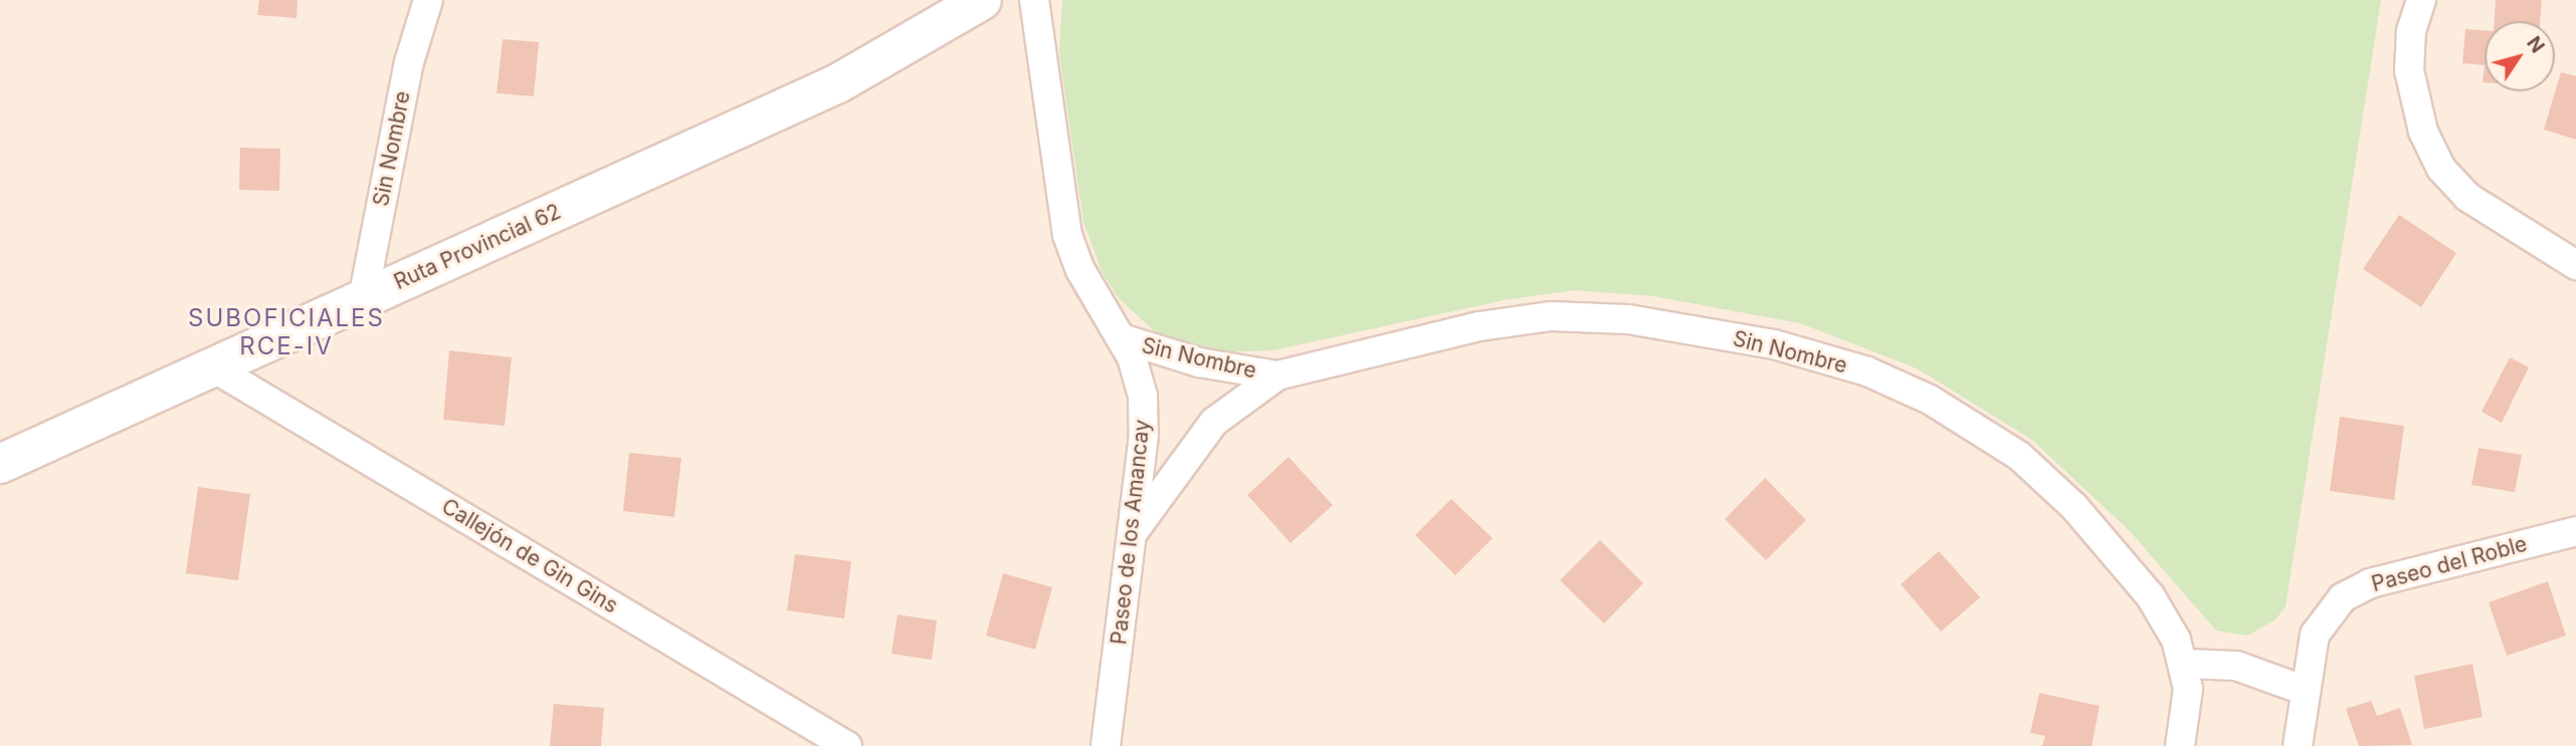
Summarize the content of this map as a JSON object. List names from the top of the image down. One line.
{"streets":{"main road":["Ruta Provincial 62"],"street":["Sin Nombre","Paseo de los Amancay","Callejón de Gin Gins","Paseo del Roble"]},"crossings":[["Sin Nombre","Ruta Provincial 62"],["Sin Nombre","Paseo de los Amancay"],["Ruta Provincial 62","Callejón de Gin Gins"]],"districts":["SUBOFICIALES RCE-IV"],"north":"top right"}
